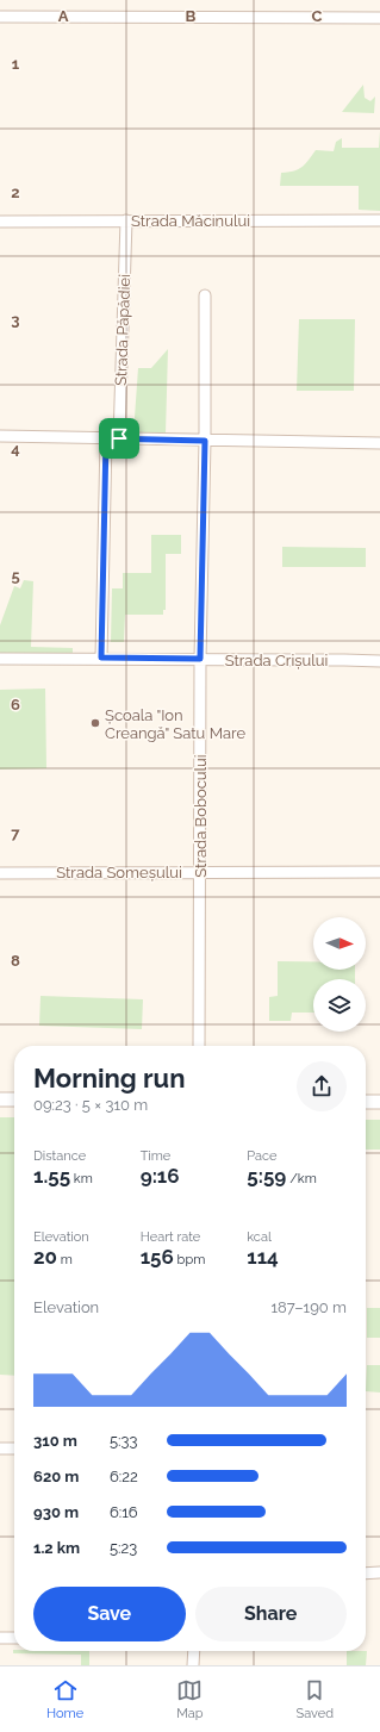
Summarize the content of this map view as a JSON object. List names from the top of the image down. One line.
{"streets":{"street":["Strada Măcinului","Strada Păpădiei","Strada Crișului","Strada Bobocului","Strada Someșului"]},"crossings":[["Strada Măcinului","Strada Păpădiei"],["Strada Crișului","Strada Bobocului"],["Strada Bobocului","Strada Someșului"]],"places":["Școala \"Ion Creangă\" Satu Mare"],"north":"right","page":{"heading":["Morning run","09:23 · 5 × 310 m"],"stats":[["Distance","1.55 km"],["Time","9:16"],["Pace","5:59 /km"],["Elevation","20 m"],["Heart rate","156 bpm"],["kcal","114"]],"chart":["Elevation","187–190 m"],"list":[{"name":"310 m","note":"5:33"},{"name":"620 m","note":"6:22"},{"name":"930 m","note":"6:16"},{"name":"1.2 km","note":"5:23"}],"buttons":["Save","Share"],"tabs":["Home","Map","Saved"]},"grid":{"columns":["A","B","C"],"rows":["1","2","3","4","5","6","7","8"]}}
